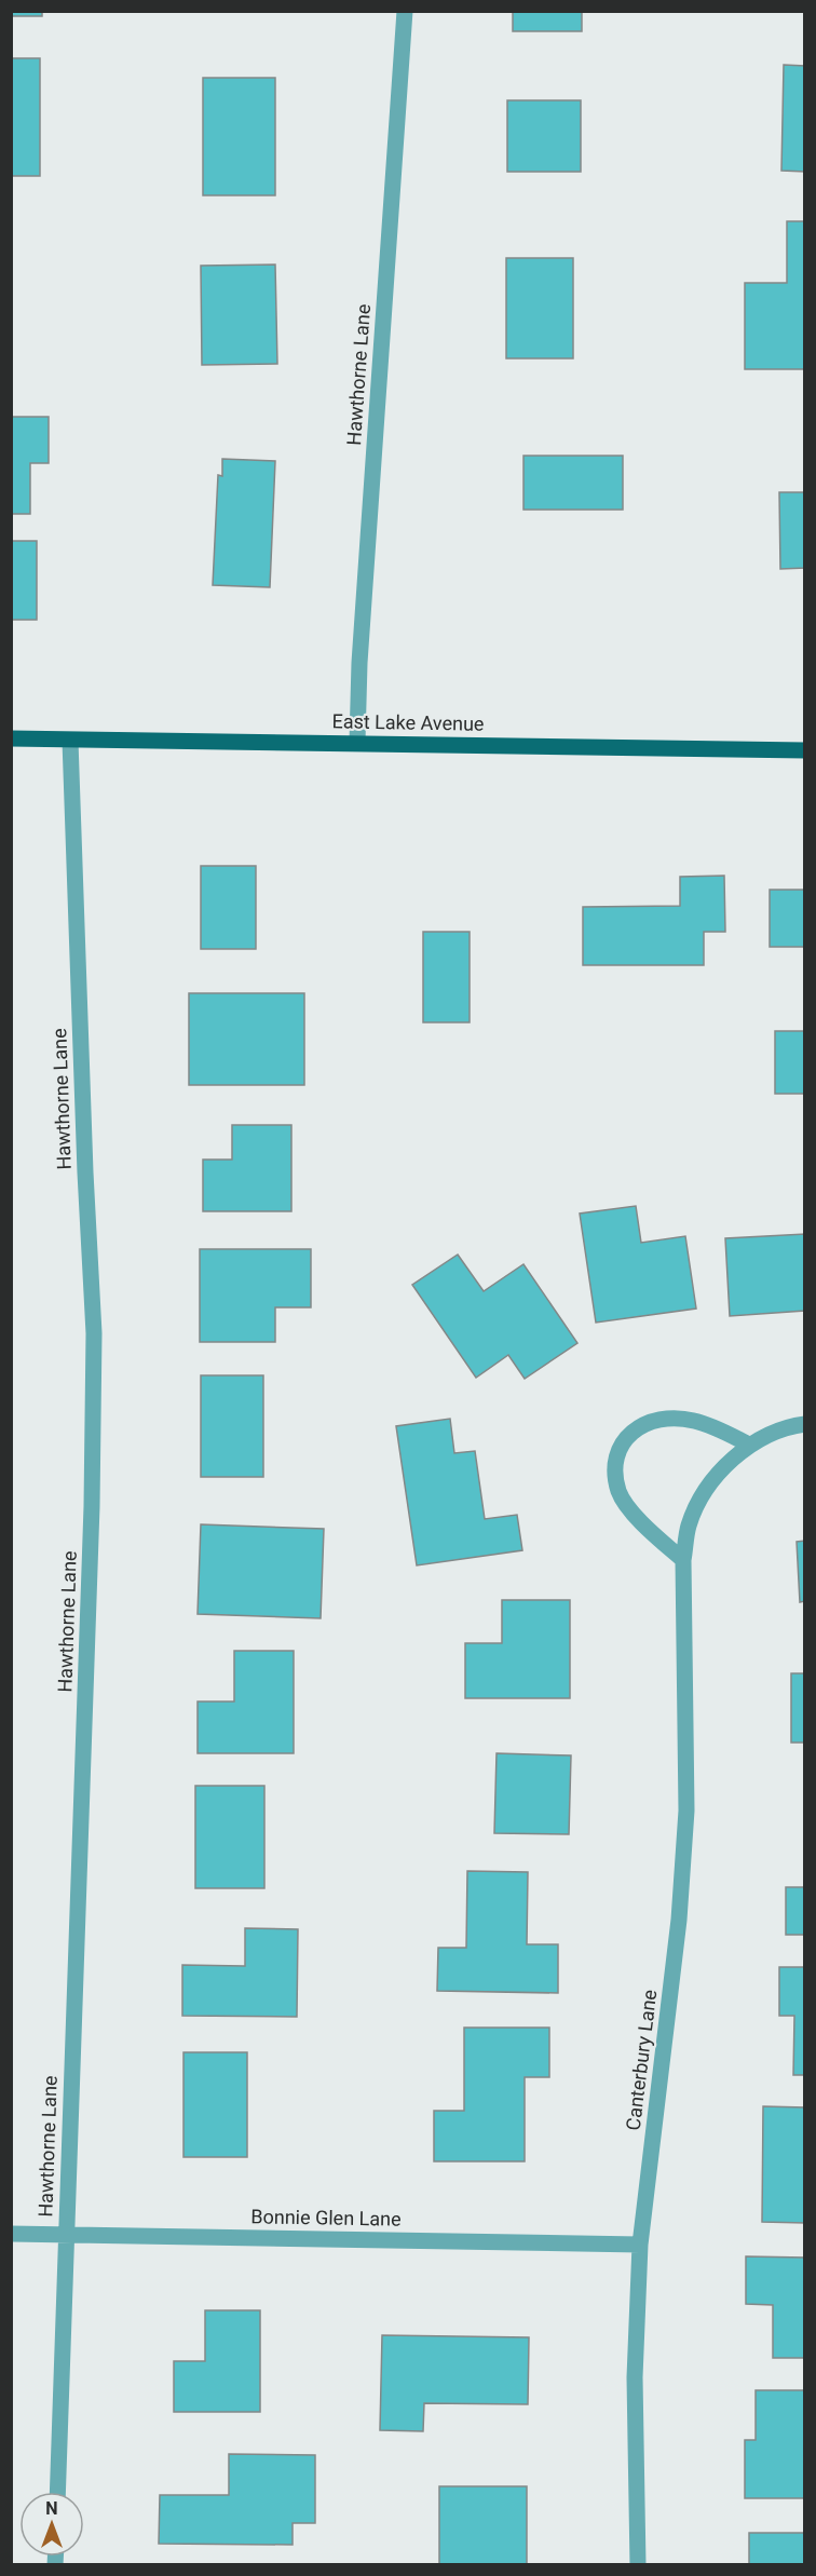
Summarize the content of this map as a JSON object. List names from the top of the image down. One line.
{"streets":{"main road":["East Lake Avenue"],"street":["Hawthorne Lane","Canterbury Lane","Bonnie Glen Lane"]},"crossings":[["Hawthorne Lane","East Lake Avenue"],["Hawthorne Lane","Bonnie Glen Lane"],["Canterbury Lane","Bonnie Glen Lane"]],"north":"top"}
